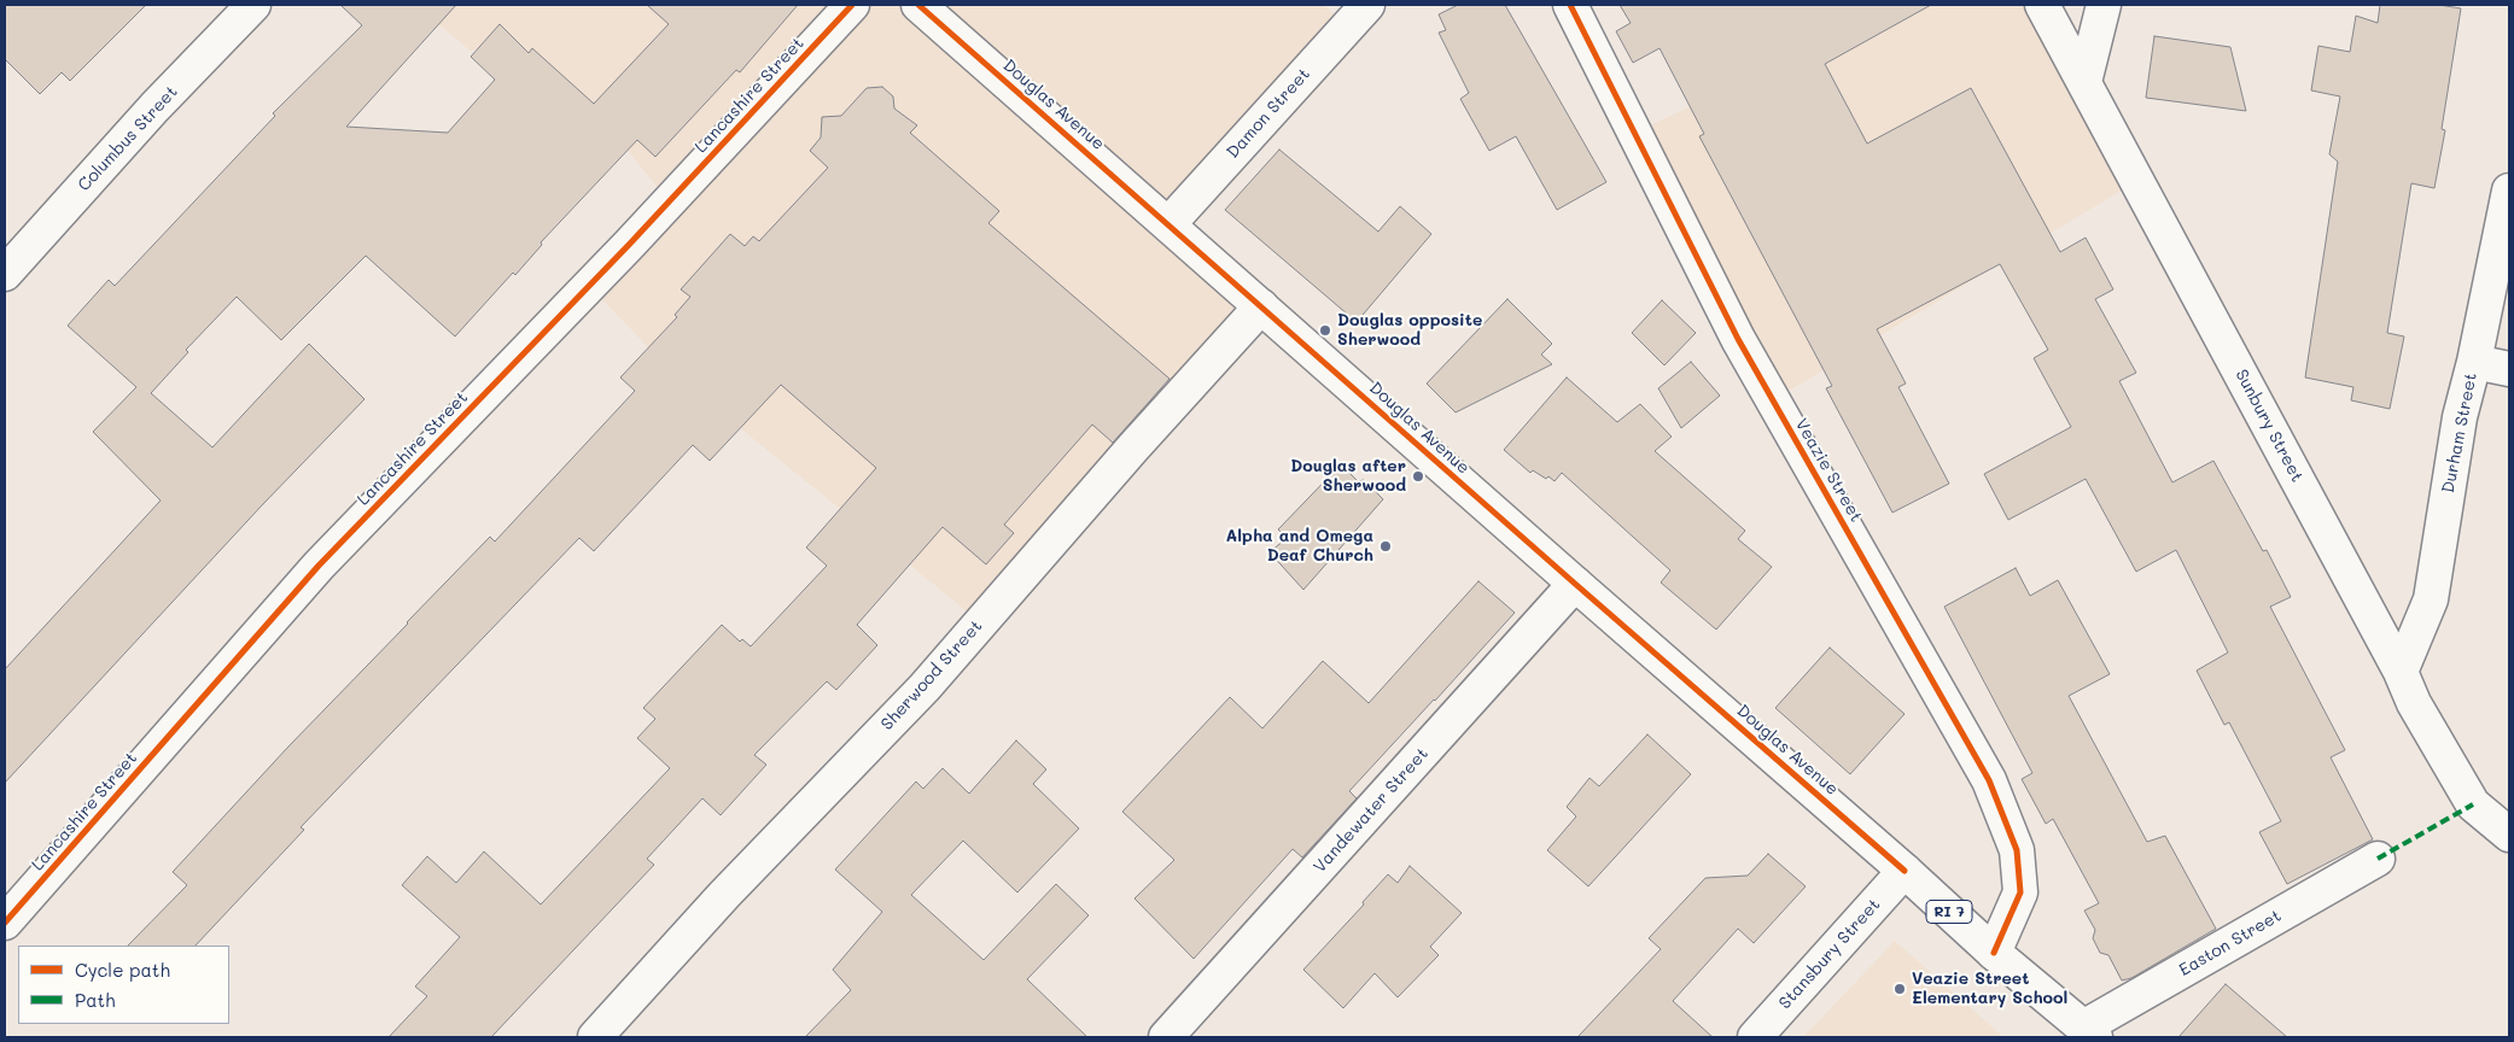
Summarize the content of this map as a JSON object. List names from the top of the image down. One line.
{"streets":{"street":["Lancashire Street","Douglas Avenue","Damon Street","Columbus Street","Sunbury Street","Durham Street","Veazie Street","Sherwood Street","Vandewater Street","RI 7","Easton Street","Stansbury Street"]},"crossings":[["Douglas Avenue","Damon Street"],["Douglas Avenue","Veazie Street"],["Douglas Avenue","Sherwood Street"],["Douglas Avenue","Vandewater Street"],["Douglas Avenue","Easton Street"],["Douglas Avenue","Stansbury Street"],["Sunbury Street","Durham Street"]],"places":["Douglas opposite Sherwood","Douglas after Sherwood","Alpha and Omega Deaf Church","Veazie Street Elementary School"],"legend":["Cycle path","Path"]}
